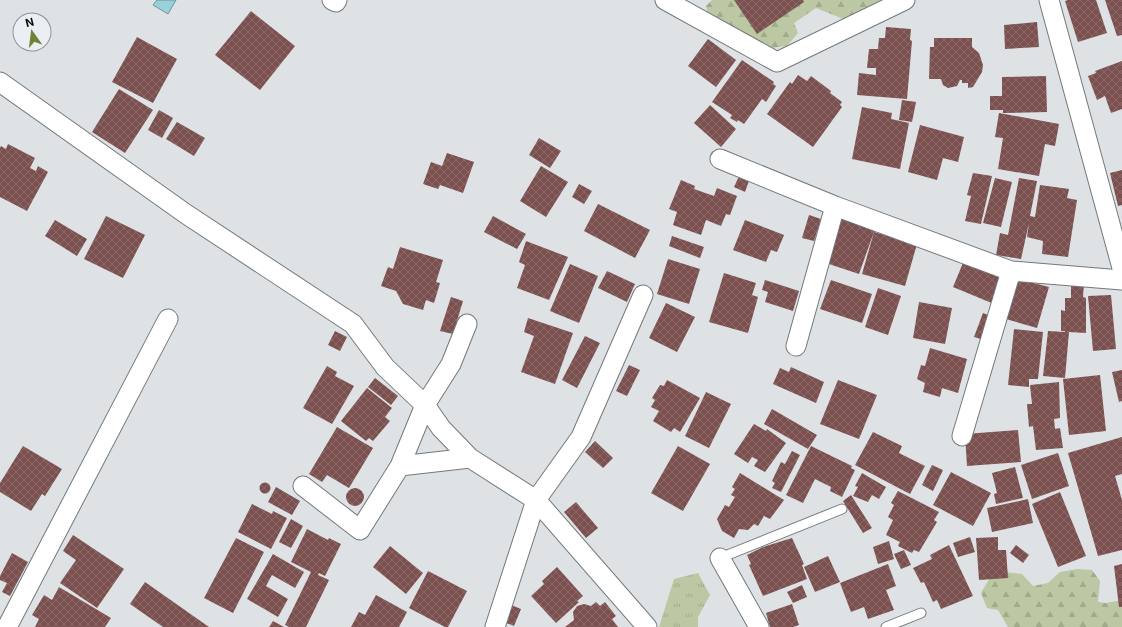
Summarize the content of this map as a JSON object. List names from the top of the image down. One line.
{"north":"top"}
